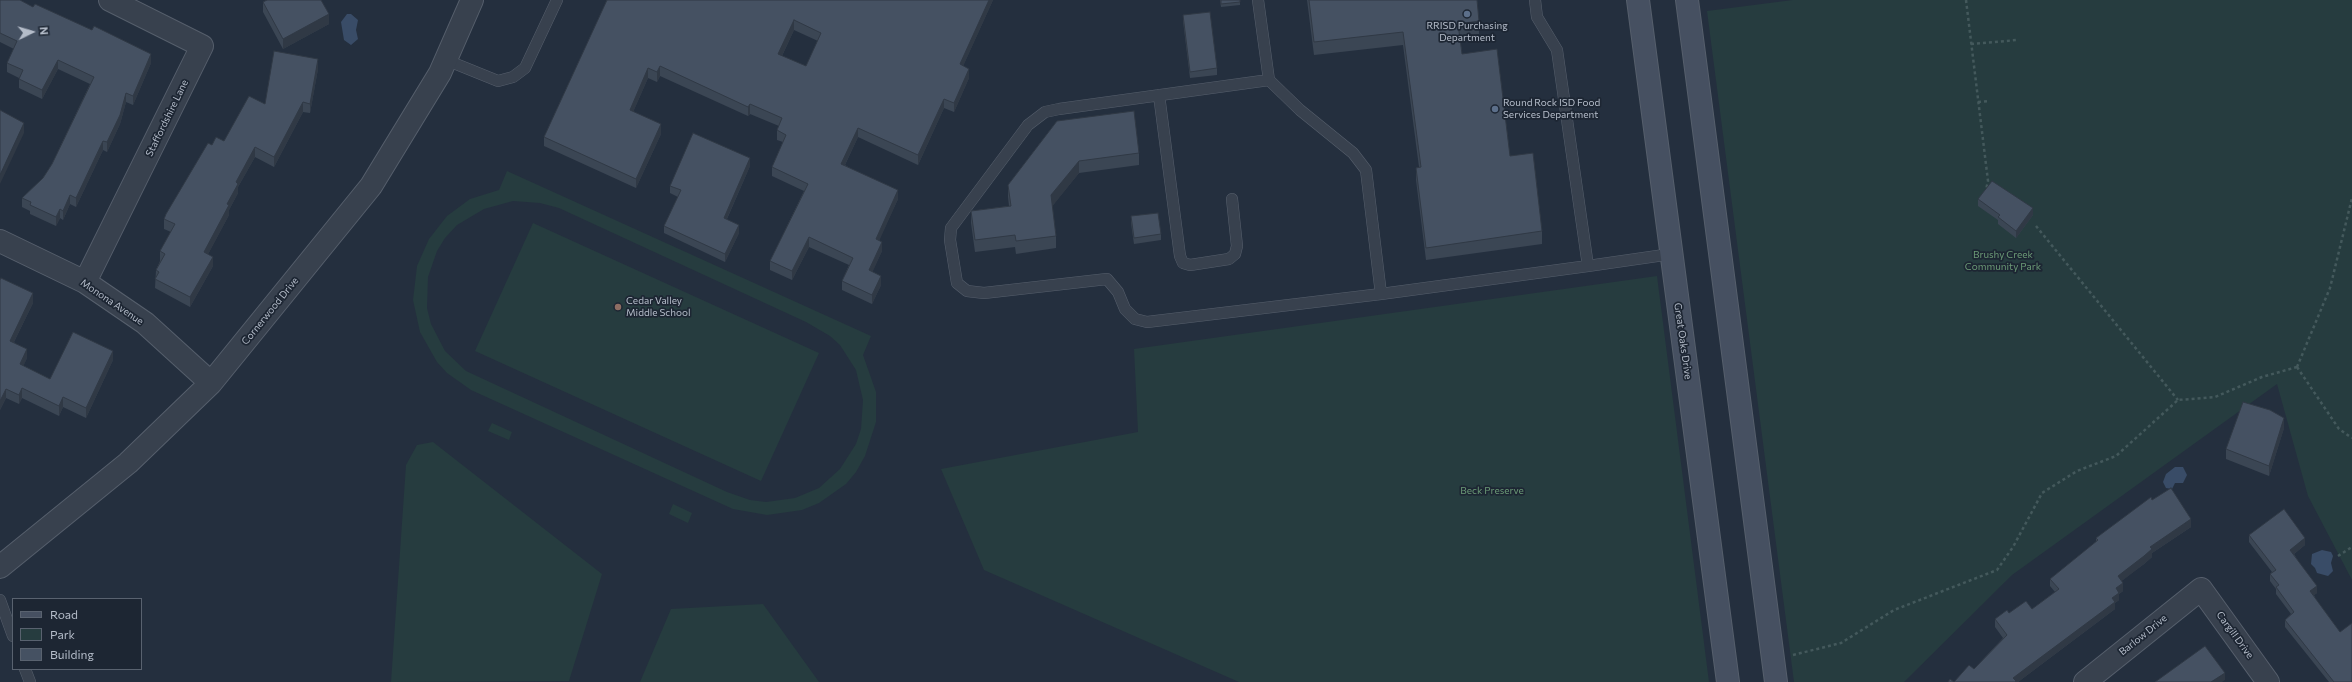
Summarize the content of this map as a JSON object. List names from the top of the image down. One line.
{"streets":{"street":["Staffordshire Lane","Monona Avenue","Cornerwood Drive","Great Oaks Drive","Barlow Drive","Cargill Drive"]},"crossings":[["Staffordshire Lane","Monona Avenue"],["Monona Avenue","Cornerwood Drive"],["Barlow Drive","Cargill Drive"]],"parks":["Brushy Creek Community Park","Beck Preserve"],"places":["RRISD Purchasing Department","Round Rock ISD Food Services Department","Cedar Valley Middle School"],"legend":["Road","Park","Building"],"north":"right"}
